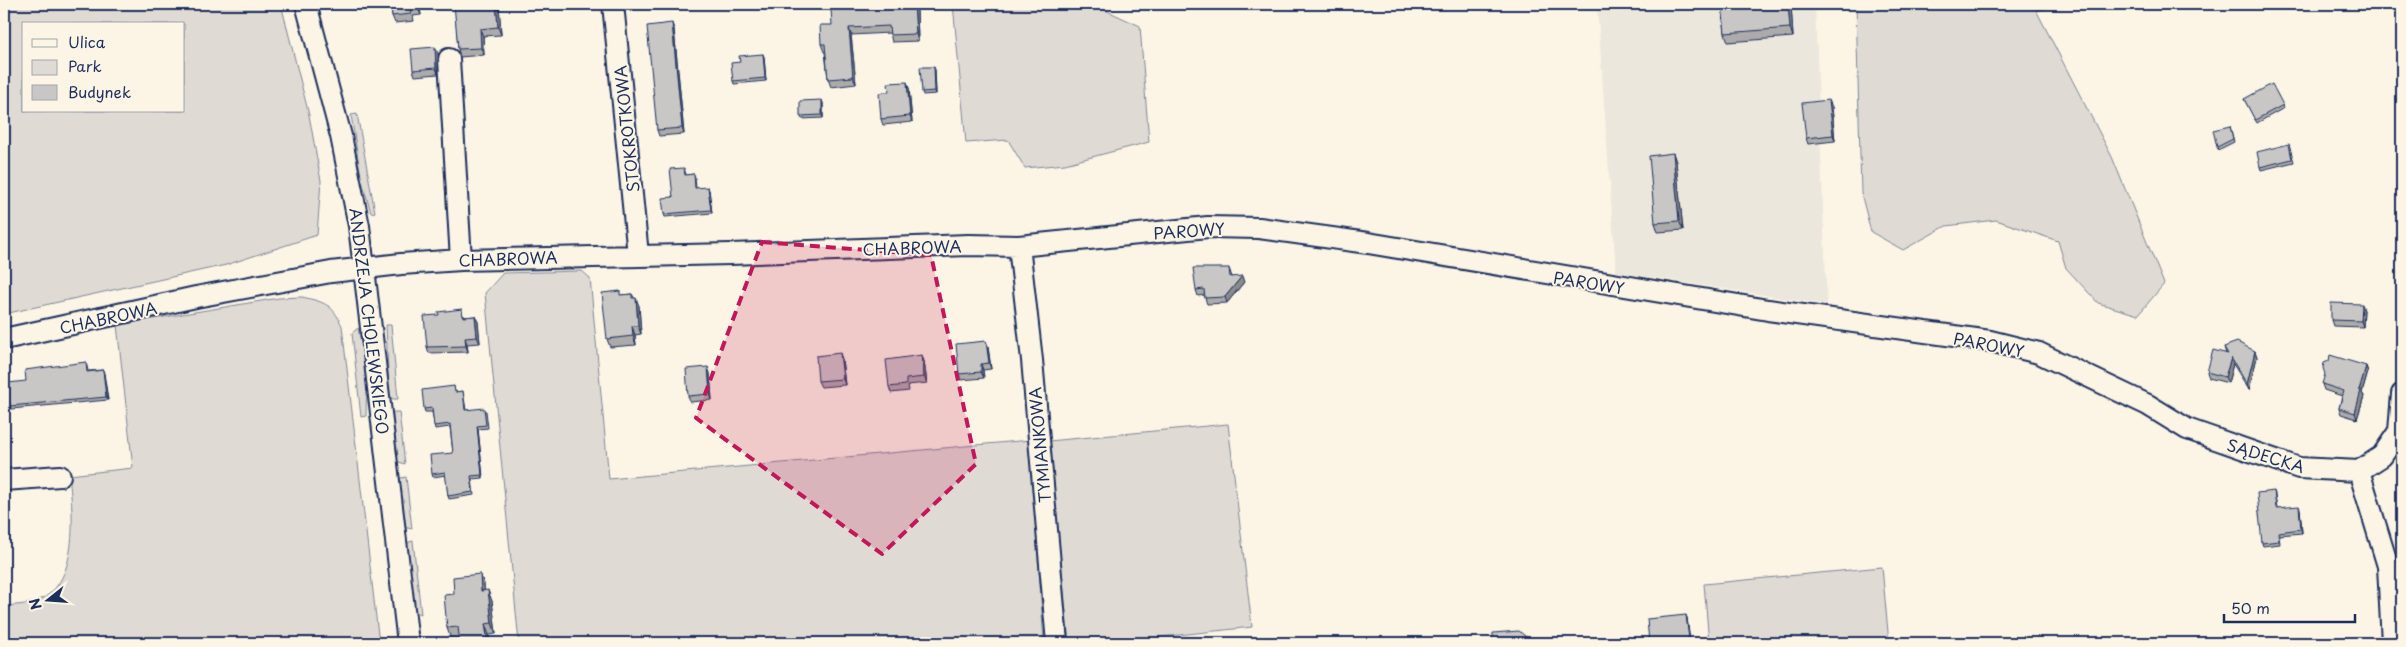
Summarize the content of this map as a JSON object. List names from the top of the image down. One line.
{"streets":{"street":["STOKROTKOWA","PAROWY","CHABROWA","ANDRZEJA CHOLEWSKIEGO","TYMIANKOWA","SĄDECKA"]},"crossings":[["STOKROTKOWA","CHABROWA"],["PAROWY","CHABROWA"],["PAROWY","TYMIANKOWA"],["PAROWY","SĄDECKA"],["CHABROWA","ANDRZEJA CHOLEWSKIEGO"],["CHABROWA","TYMIANKOWA"]],"legend":["Ulica","Park","Budynek"],"scale_bar":"50 m","north":"left"}
